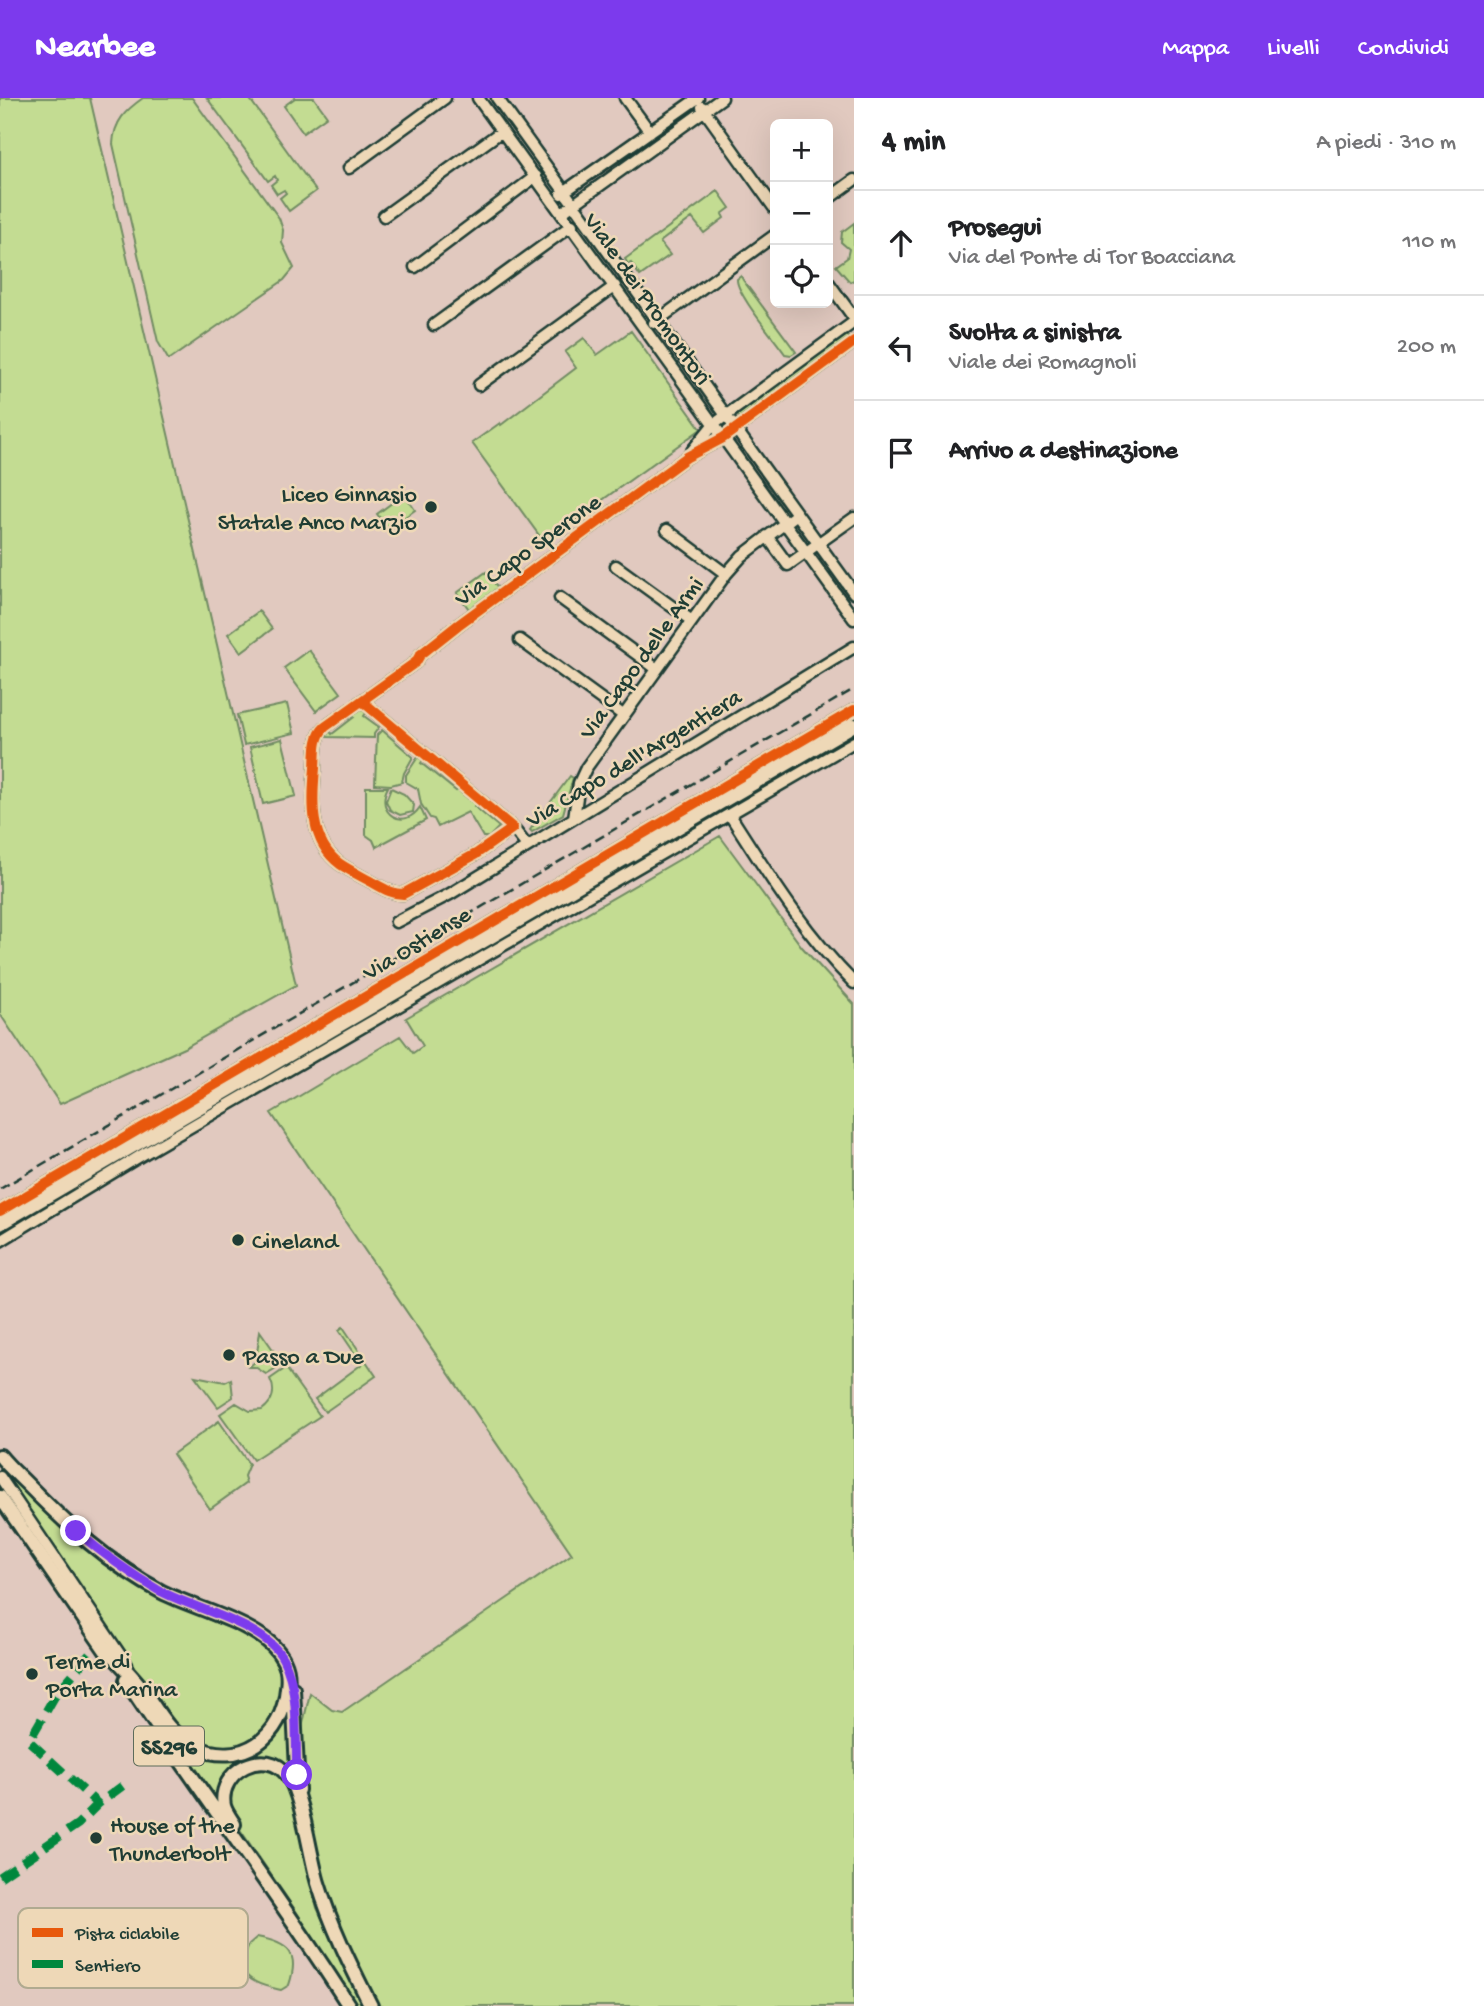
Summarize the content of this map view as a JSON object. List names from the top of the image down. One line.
{"streets":{"main road":["SS296"],"street":["Viale dei Promontori","Via Capo Sperone","Via Capo delle Armi","Via Capo dell'Argentiera","Via Ostiense"]},"crossings":[["Viale dei Promontori","Via Capo Sperone"],["Via Capo delle Armi","Via Capo dell'Argentiera"]],"places":["Liceo Ginnasio Statale Anco Marzio","Cineland","Passo a Due","Terme di Porta Marina","House of the Thunderbolt"],"legend":["Pista ciclabile","Sentiero"],"page":{"header":"Nearbee","nav":["Mappa","Livelli","Condividi"],"heading":["4 min","A piedi · 310 m"],"map_buttons":["+","−"],"list":[["Prosegui","Via del Ponte di Tor Boacciana","110 m"],["Svolta a sinistra","Viale dei Romagnoli","200 m"],"Arrivo a destinazione"]}}
